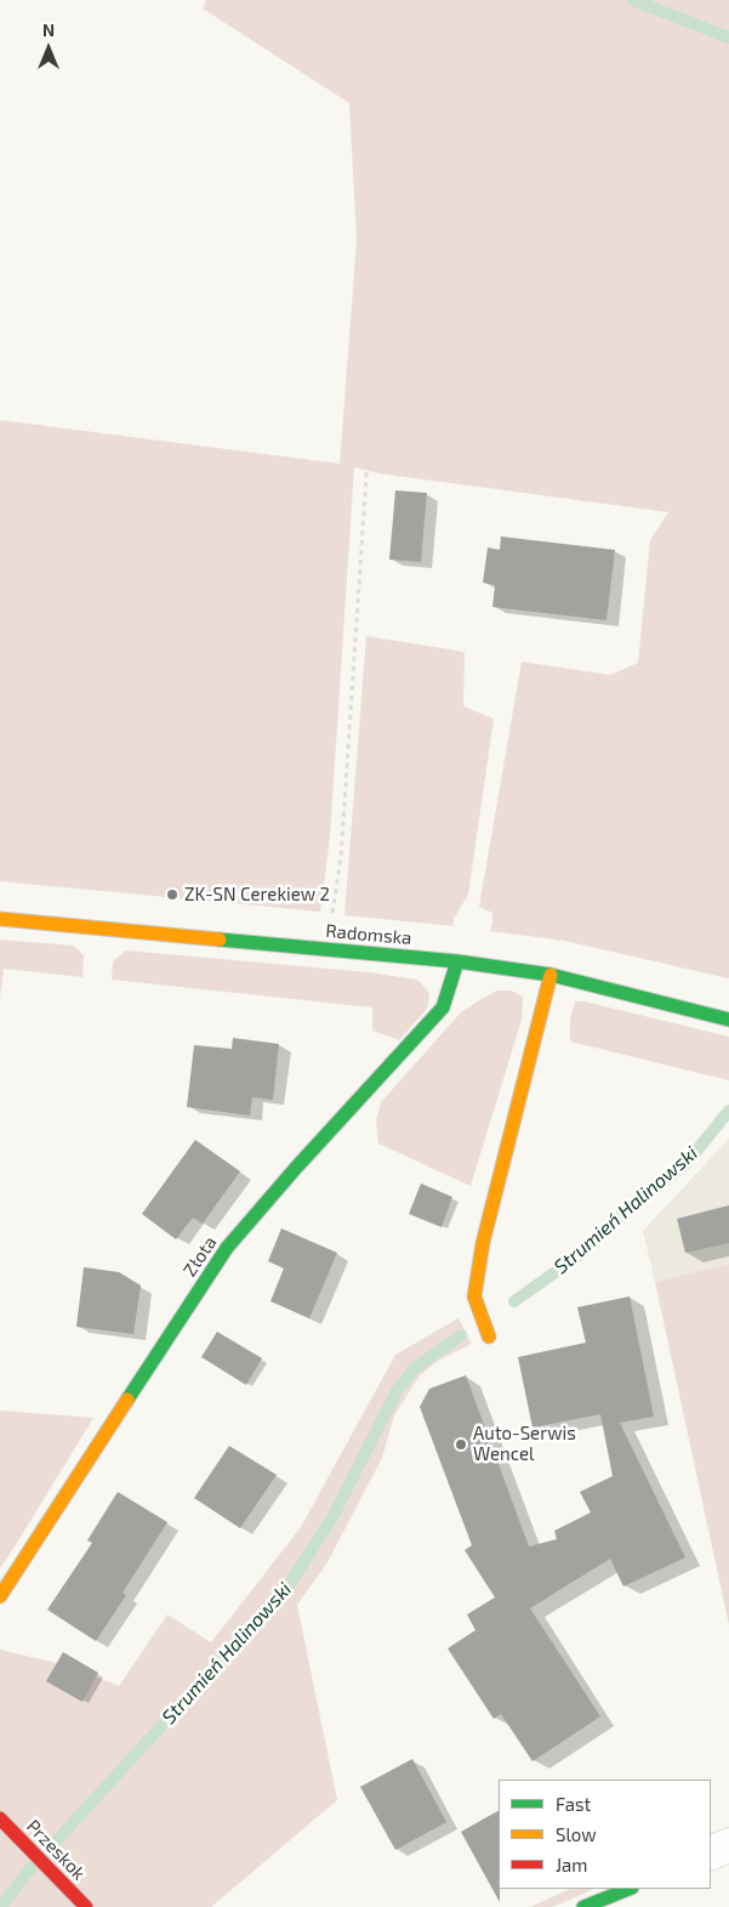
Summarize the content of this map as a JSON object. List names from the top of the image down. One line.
{"streets":{"street":["Radomska","Złota","Przeskok"]},"crossings":[["Radomska","Złota"]],"water":["Strumień Halinowski"],"places":["ZK-SN Cerekiew 2","Auto-Serwis Wencel"],"legend":["Fast","Slow","Jam"],"north":"top"}
